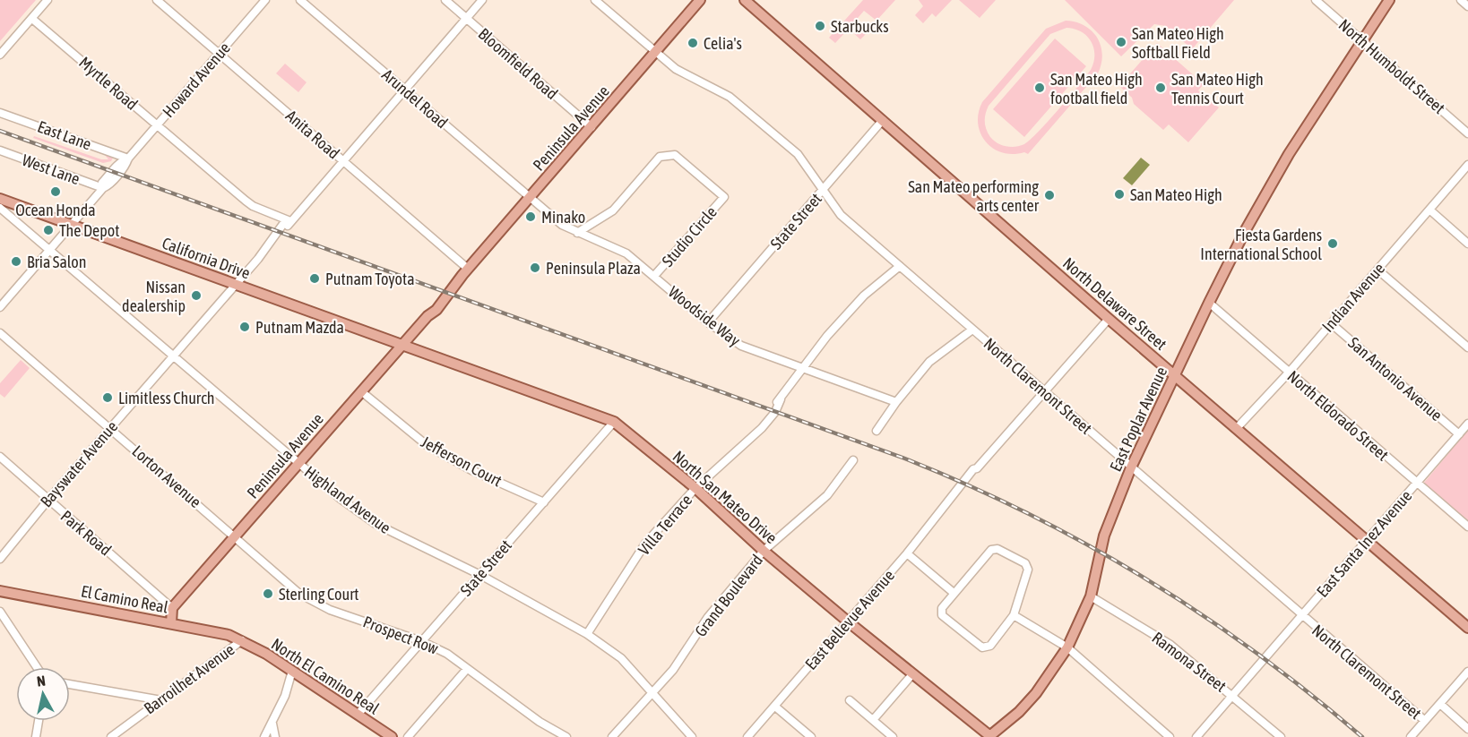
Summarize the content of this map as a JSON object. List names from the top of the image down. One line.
{"streets":{"main road":["Peninsula Avenue","California Drive","North Delaware Street","East Poplar Avenue","North San Mateo Drive","El Camino Real","North El Camino Real"],"street":["Bloomfield Road","North Humboldt Street","Howard Avenue","Myrtle Road","Arundel Road","Anita Road","East Lane","West Lane","State Street","Studio Circle","Indian Avenue","Woodside Way","San Antonio Avenue","North Claremont Street","North Eldorado Street","Jefferson Court","Bayswater Avenue","Lorton Avenue","Highland Avenue","Villa Terrace","Park Road","East Santa Inez Avenue","Grand Boulevard","East Bellevue Avenue","Prospect Row","Ramona Street","Barroilhet Avenue"]},"crossings":[["Bloomfield Road","Peninsula Avenue"],["Bloomfield Road","Bayswater Avenue"],["North Humboldt Street","East Poplar Avenue"],["Howard Avenue","Myrtle Road"],["Howard Avenue","Anita Road"],["Howard Avenue","East Lane"],["Howard Avenue","West Lane"],["Howard Avenue","California Drive"],["Howard Avenue","Highland Avenue"],["Myrtle Road","Bayswater Avenue"],["Arundel Road","Peninsula Avenue"],["Arundel Road","Woodside Way"],["Arundel Road","Bayswater Avenue"],["Peninsula Avenue","Anita Road"],["Peninsula Avenue","California Drive"],["Peninsula Avenue","Woodside Way"],["Peninsula Avenue","North Claremont Street"],["Peninsula Avenue","Jefferson Court"],["Peninsula Avenue","Lorton Avenue"],["Peninsula Avenue","North San Mateo Drive"],["Peninsula Avenue","Highland Avenue"],["Peninsula Avenue","Park Road"],["Peninsula Avenue","Prospect Row"],["Anita Road","Bayswater Avenue"],["State Street","North Delaware Street"],["State Street","Woodside Way"],["State Street","North Claremont Street"],["State Street","Jefferson Court"],["State Street","North San Mateo Drive"],["State Street","Highland Avenue"],["State Street","Prospect Row"],["State Street","North El Camino Real"],["Studio Circle","Woodside Way"],["California Drive","Bayswater Avenue"],["California Drive","North San Mateo Drive"],["Indian Avenue","North Delaware Street"],["Indian Avenue","San Antonio Avenue"],["Indian Avenue","North Eldorado Street"],["North Delaware Street","East Poplar Avenue"],["North Delaware Street","East Santa Inez Avenue"],["North Delaware Street","East Bellevue Avenue"],["Woodside Way","Villa Terrace"],["San Antonio Avenue","East Santa Inez Avenue"],["North Claremont Street","East Poplar Avenue"],["North Claremont Street","Villa Terrace"],["North Claremont Street","East Santa Inez Avenue"],["North Claremont Street","East Bellevue Avenue"],["North Eldorado Street","East Poplar Avenue"],["North Eldorado Street","East Santa Inez Avenue"],["East Poplar Avenue","North San Mateo Drive"],["East Poplar Avenue","Ramona Street"],["Bayswater Avenue","Lorton Avenue"],["Bayswater Avenue","Highland Avenue"],["Bayswater Avenue","Park Road"],["Lorton Avenue","Prospect Row"],["North San Mateo Drive","Villa Terrace"],["North San Mateo Drive","Grand Boulevard"],["North San Mateo Drive","East Bellevue Avenue"],["Highland Avenue","Villa Terrace"],["Highland Avenue","Grand Boulevard"],["East Santa Inez Avenue","Ramona Street"],["El Camino Real","North El Camino Real"],["El Camino Real","Barroilhet Avenue"],["North El Camino Real","Barroilhet Avenue"]],"places":["Starbucks","San Mateo High Softball Field","Celia's","San Mateo High football field","San Mateo High Tennis Court","Ocean Honda","San Mateo High","San Mateo performing arts center","Minako","The Depot","Fiesta Gardens International School","Bria Salon","Peninsula Plaza","Putnam Toyota","Nissan dealership","Putnam Mazda","Limitless Church","Sterling Court"],"north":"top"}
